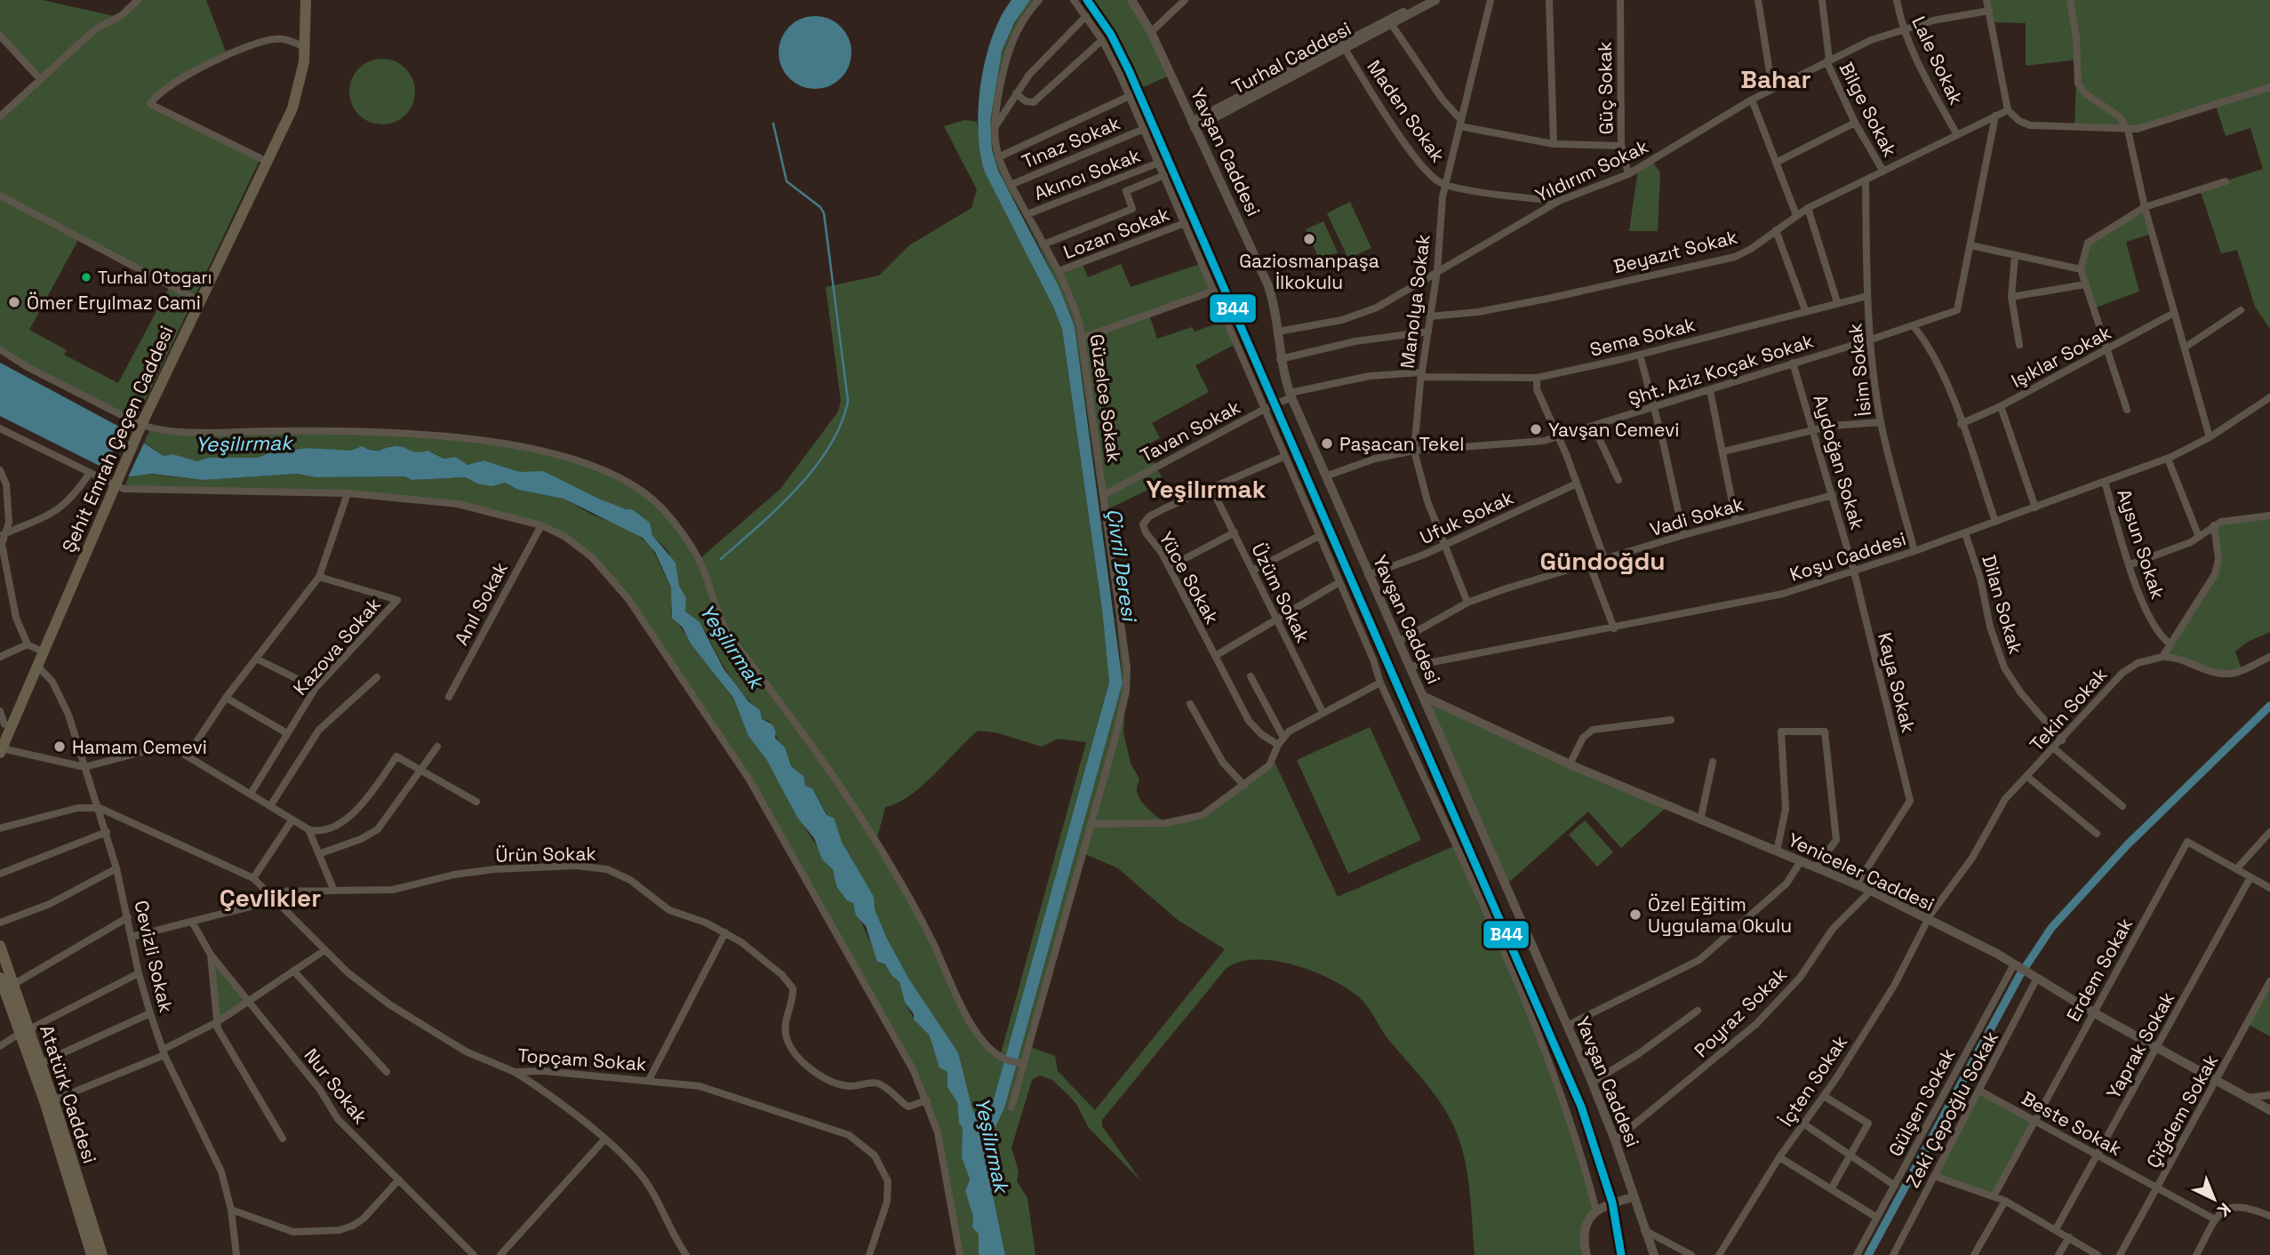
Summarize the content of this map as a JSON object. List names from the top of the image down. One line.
{"streets":{"highway":["Şehit Emrah Çeçen Caddesi","Atatürk Caddesi"],"street":["Turhal Caddesi","Lale Sokak","Güç Sokak","Bilge Sokak","Maden Sokak","Tınaz Sokak","Yavşan Caddesi","Yıldırım Sokak","Akıncı Sokak","Lozan Sokak","Beyazıt Sokak","Manolya Sokak","Sema Sokak","Işıklar Sokak","Şht. Aziz Koçak Sokak","İsim Sokak","Güzelce Sokak","Tavan Sokak","Aydoğan Sokak","Vadi Sokak","Ufuk Sokak","Aysun Sokak","Koşu Caddesi","Yüce Sokak","Üzüm Sokak","Anıl Sokak","Dilan Sokak","Kazova Sokak","Kaya Sokak","Tekin Sokak","Ürün Sokak","Yeniceler Caddesi","Cevizli Sokak","Erdem Sokak","Poyraz Sokak","Yaprak Sokak","Topçam Sokak","İçten Sokak","Nur Sokak","Gülşen Sokak","Zeki Çepoğlu Sokak","Çiğdem Sokak","Beste Sokak"]},"crossings":[["Turhal Caddesi","Maden Sokak"],["Turhal Caddesi","Yavşan Caddesi"],["Lale Sokak","Yıldırım Sokak"],["Lale Sokak","Beyazıt Sokak"],["Güç Sokak","Yıldırım Sokak"],["Bilge Sokak","Yıldırım Sokak"],["Bilge Sokak","Beyazıt Sokak"],["Maden Sokak","Yıldırım Sokak"],["Maden Sokak","Manolya Sokak"],["Tınaz Sokak","Güzelce Sokak"],["Yavşan Caddesi","Yıldırım Sokak"],["Yavşan Caddesi","Sema Sokak"],["Yavşan Caddesi","Şht. Aziz Koçak Sokak"],["Yavşan Caddesi","Tavan Sokak"],["Yavşan Caddesi","Vadi Sokak"],["Yavşan Caddesi","Ufuk Sokak"],["Yavşan Caddesi","Koşu Caddesi"],["Yavşan Caddesi","Yeniceler Caddesi"],["Yavşan Caddesi","Poyraz Sokak"],["Yıldırım Sokak","Manolya Sokak"],["Akıncı Sokak","Güzelce Sokak"],["Lozan Sokak","Güzelce Sokak"],["Beyazıt Sokak","Manolya Sokak"],["Beyazıt Sokak","İsim Sokak"],["Manolya Sokak","Sema Sokak"],["Manolya Sokak","Şht. Aziz Koçak Sokak"],["Manolya Sokak","Vadi Sokak"],["Manolya Sokak","Ufuk Sokak"],["Sema Sokak","İsim Sokak"],["Sema Sokak","Tavan Sokak"],["Şht. Aziz Koçak Sokak","İsim Sokak"],["Şht. Aziz Koçak Sokak","Aydoğan Sokak"],["İsim Sokak","Koşu Caddesi"],["Güzelce Sokak","Tavan Sokak"],["Şehit Emrah Çeçen Caddesi","Cevizli Sokak"],["Aydoğan Sokak","Vadi Sokak"],["Aydoğan Sokak","Koşu Caddesi"],["Aydoğan Sokak","Kaya Sokak"],["Aysun Sokak","Koşu Caddesi"],["Koşu Caddesi","Dilan Sokak"],["Koşu Caddesi","Kaya Sokak"],["Yüce Sokak","Üzüm Sokak"],["Dilan Sokak","Tekin Sokak"],["Kaya Sokak","Yeniceler Caddesi"],["Tekin Sokak","Yeniceler Caddesi"],["Tekin Sokak","İçten Sokak"],["Ürün Sokak","Topçam Sokak"],["Yeniceler Caddesi","Erdem Sokak"],["Yeniceler Caddesi","Poyraz Sokak"],["Yeniceler Caddesi","Yaprak Sokak"],["Yeniceler Caddesi","İçten Sokak"],["Yeniceler Caddesi","Gülşen Sokak"],["Yeniceler Caddesi","Zeki Çepoğlu Sokak"],["Yeniceler Caddesi","Çiğdem Sokak"],["Cevizli Sokak","Topçam Sokak"],["Erdem Sokak","Yaprak Sokak"],["Erdem Sokak","Beste Sokak"],["Yaprak Sokak","Beste Sokak"],["Zeki Çepoğlu Sokak","Beste Sokak"],["Çiğdem Sokak","Beste Sokak"]],"districts":["Bahar","Yeşilırmak","Gündoğdu","Çevlikler"],"water":["Yeşilırmak","Çivril Deresi"],"places":["Gaziosmanpaşa İlkokulu","Turhal Otogarı","Ömer Eryılmaz Cami","Yavşan Cemevi","Paşacan Tekel","Hamam Cemevi","Özel Eğitim Uygulama Okulu"],"lines":["transit line B44"],"north":"bottom right"}
